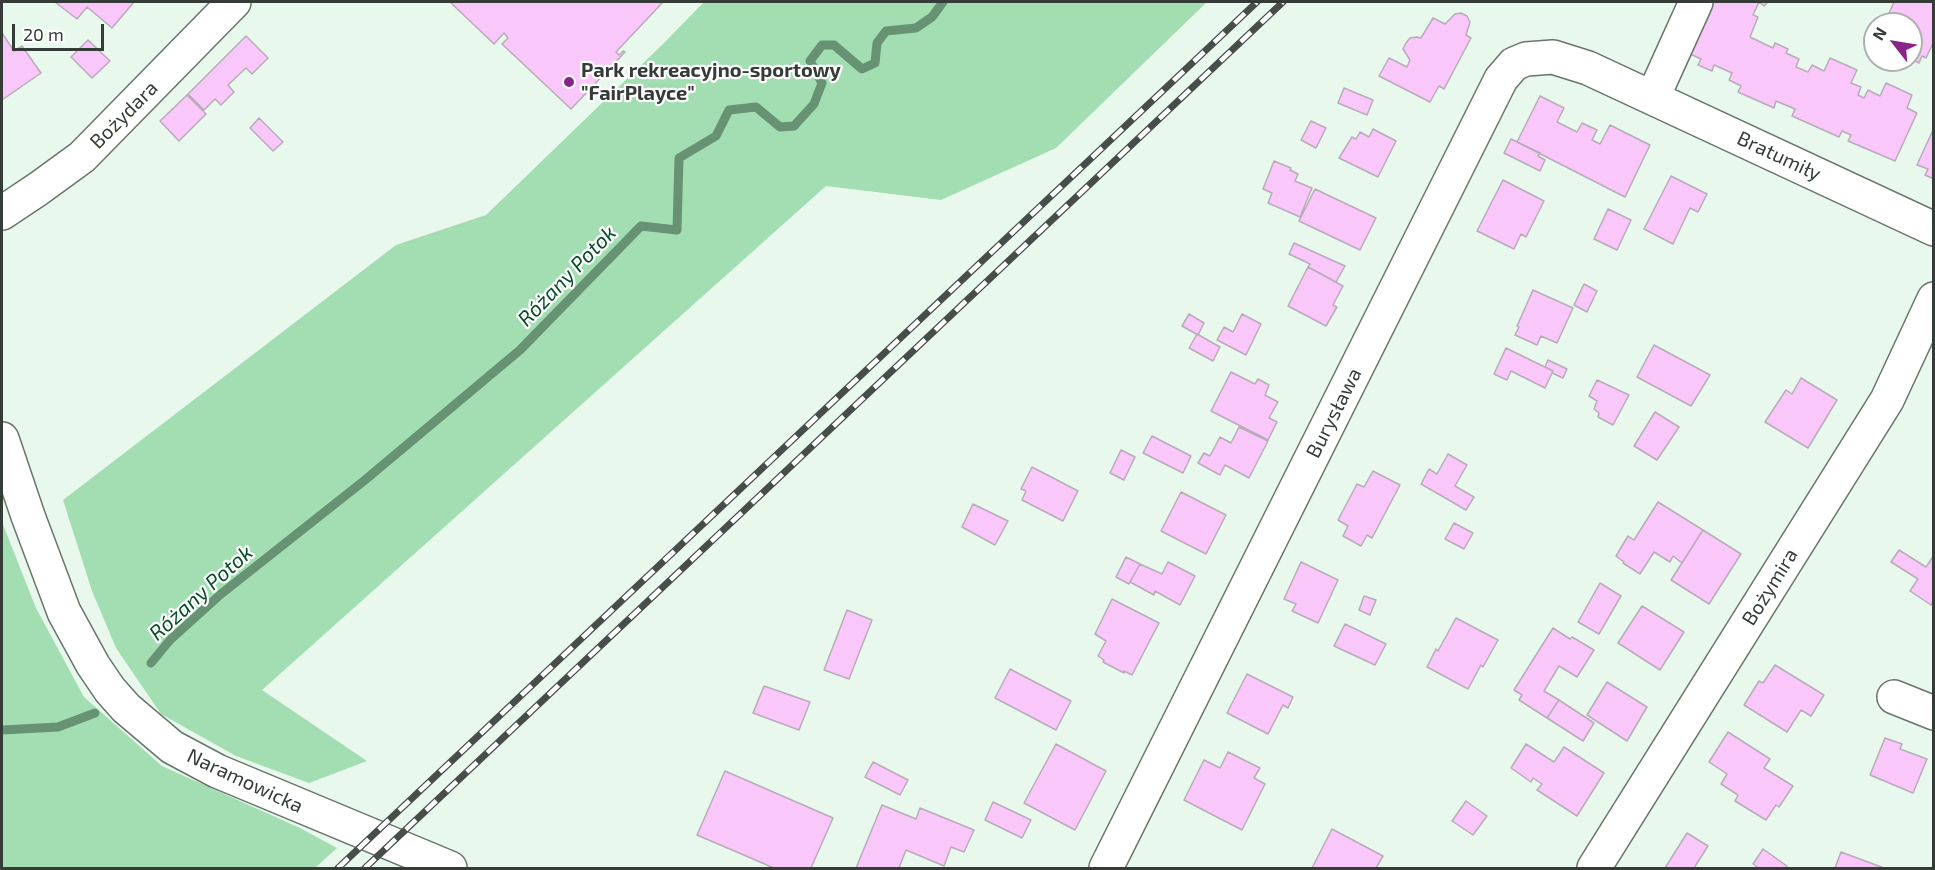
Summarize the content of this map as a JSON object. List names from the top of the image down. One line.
{"streets":{"street":["Bożydara","Bratumiły","Burysława","Bożymira","Naramowicka"]},"crossings":[["Bratumiły","Burysława"]],"water":["Różany Potok"],"places":["Park rekreacyjno-sportowy \"FairPlayce\""],"scale_bar":"20 m","north":"top left"}
